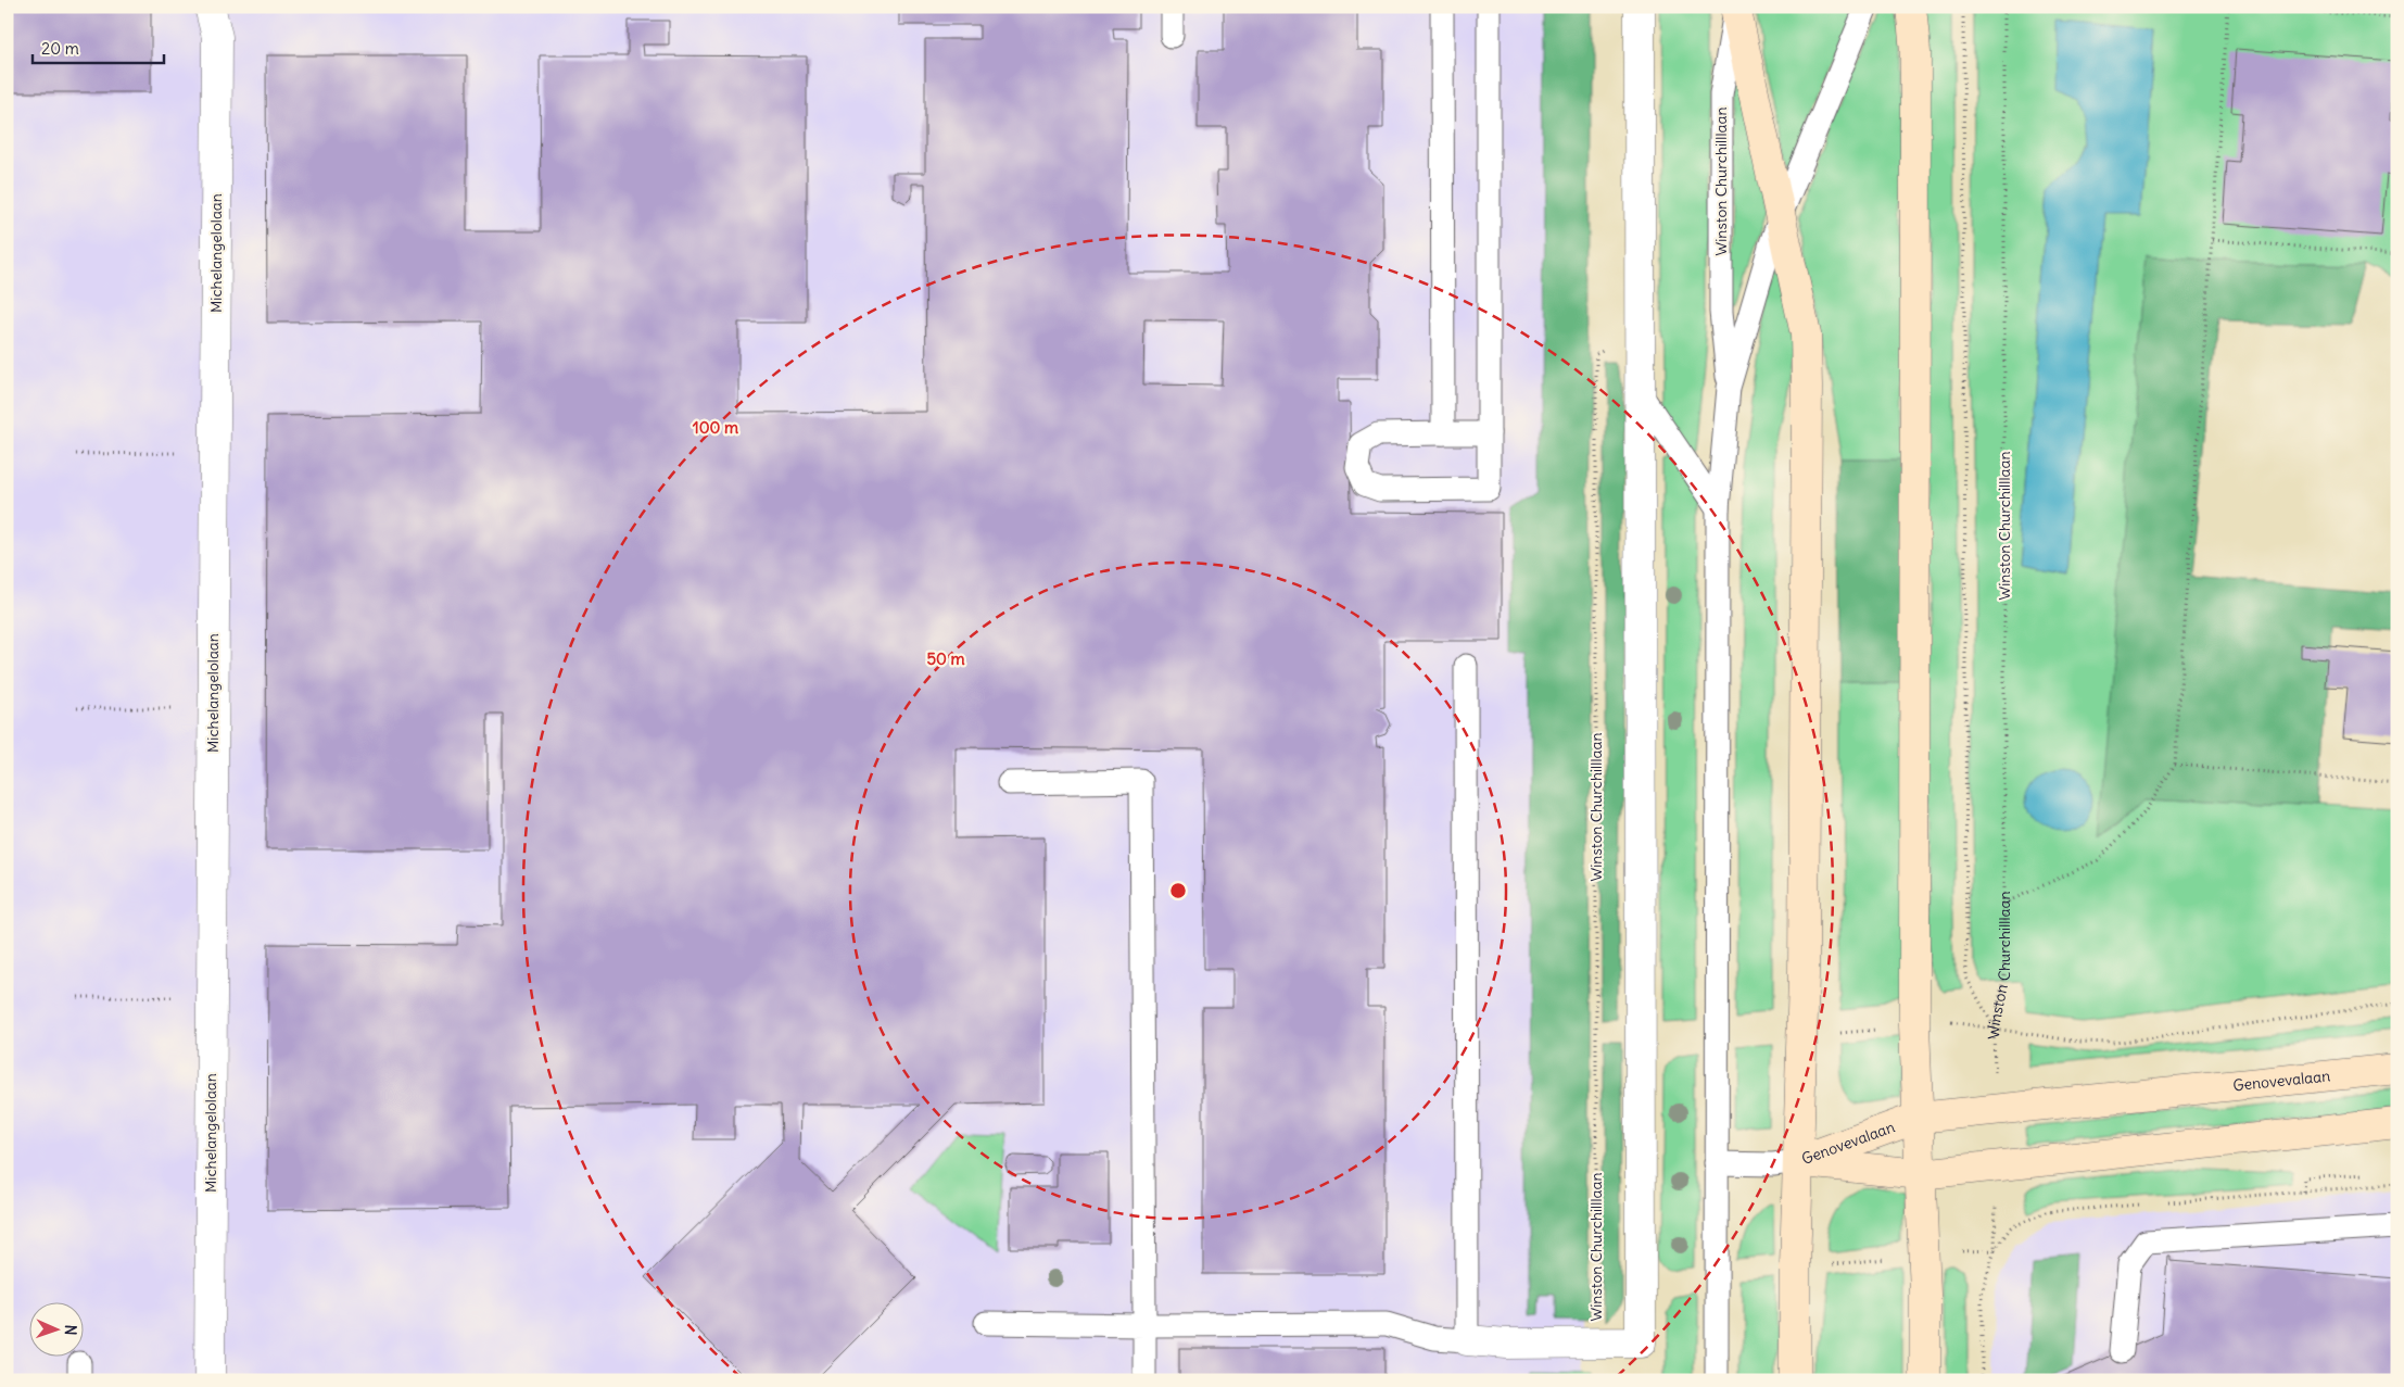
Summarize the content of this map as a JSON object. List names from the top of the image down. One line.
{"streets":{"main road":["Winston Churchilllaan","Genovevalaan"],"street":["Michelangelolaan"]},"crossings":[["Winston Churchilllaan","Genovevalaan"]],"scale_bar":"20 m","north":"right","rings":["100 m","50 m"]}
